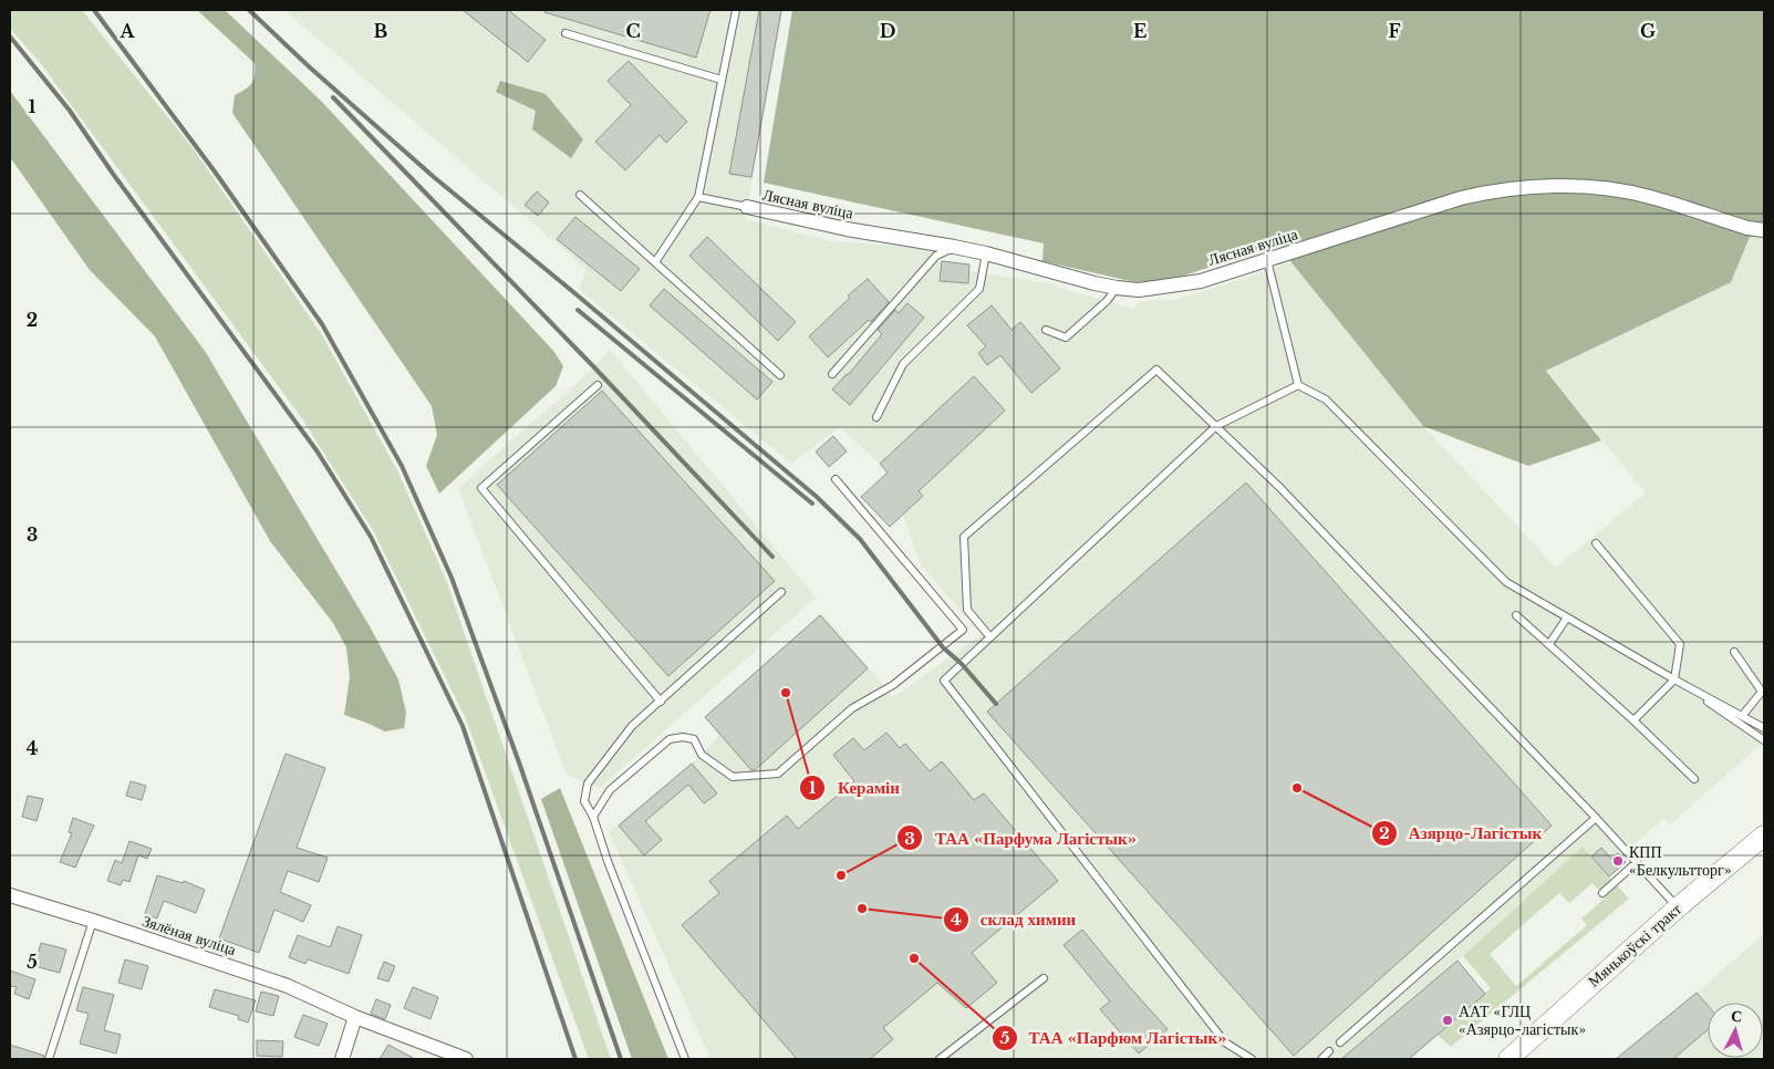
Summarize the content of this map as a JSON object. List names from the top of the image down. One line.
{"streets":{"street":["Лясная вуліца","Зялёная вуліца","Мянькоўскі тракт"]},"places":["Керамін","Азярцо-Лагістык","КПП «Белкультторг»","ТАА «Парфума Лагістык»","склад химии","ТАА «Парфюм Лагістык»","ААТ «ГЛЦ «Азярцо-лагістык»"],"north":"top","grid":{"columns":["A","B","C","D","E","F","G"],"rows":["1","2","3","4","5"]}}
